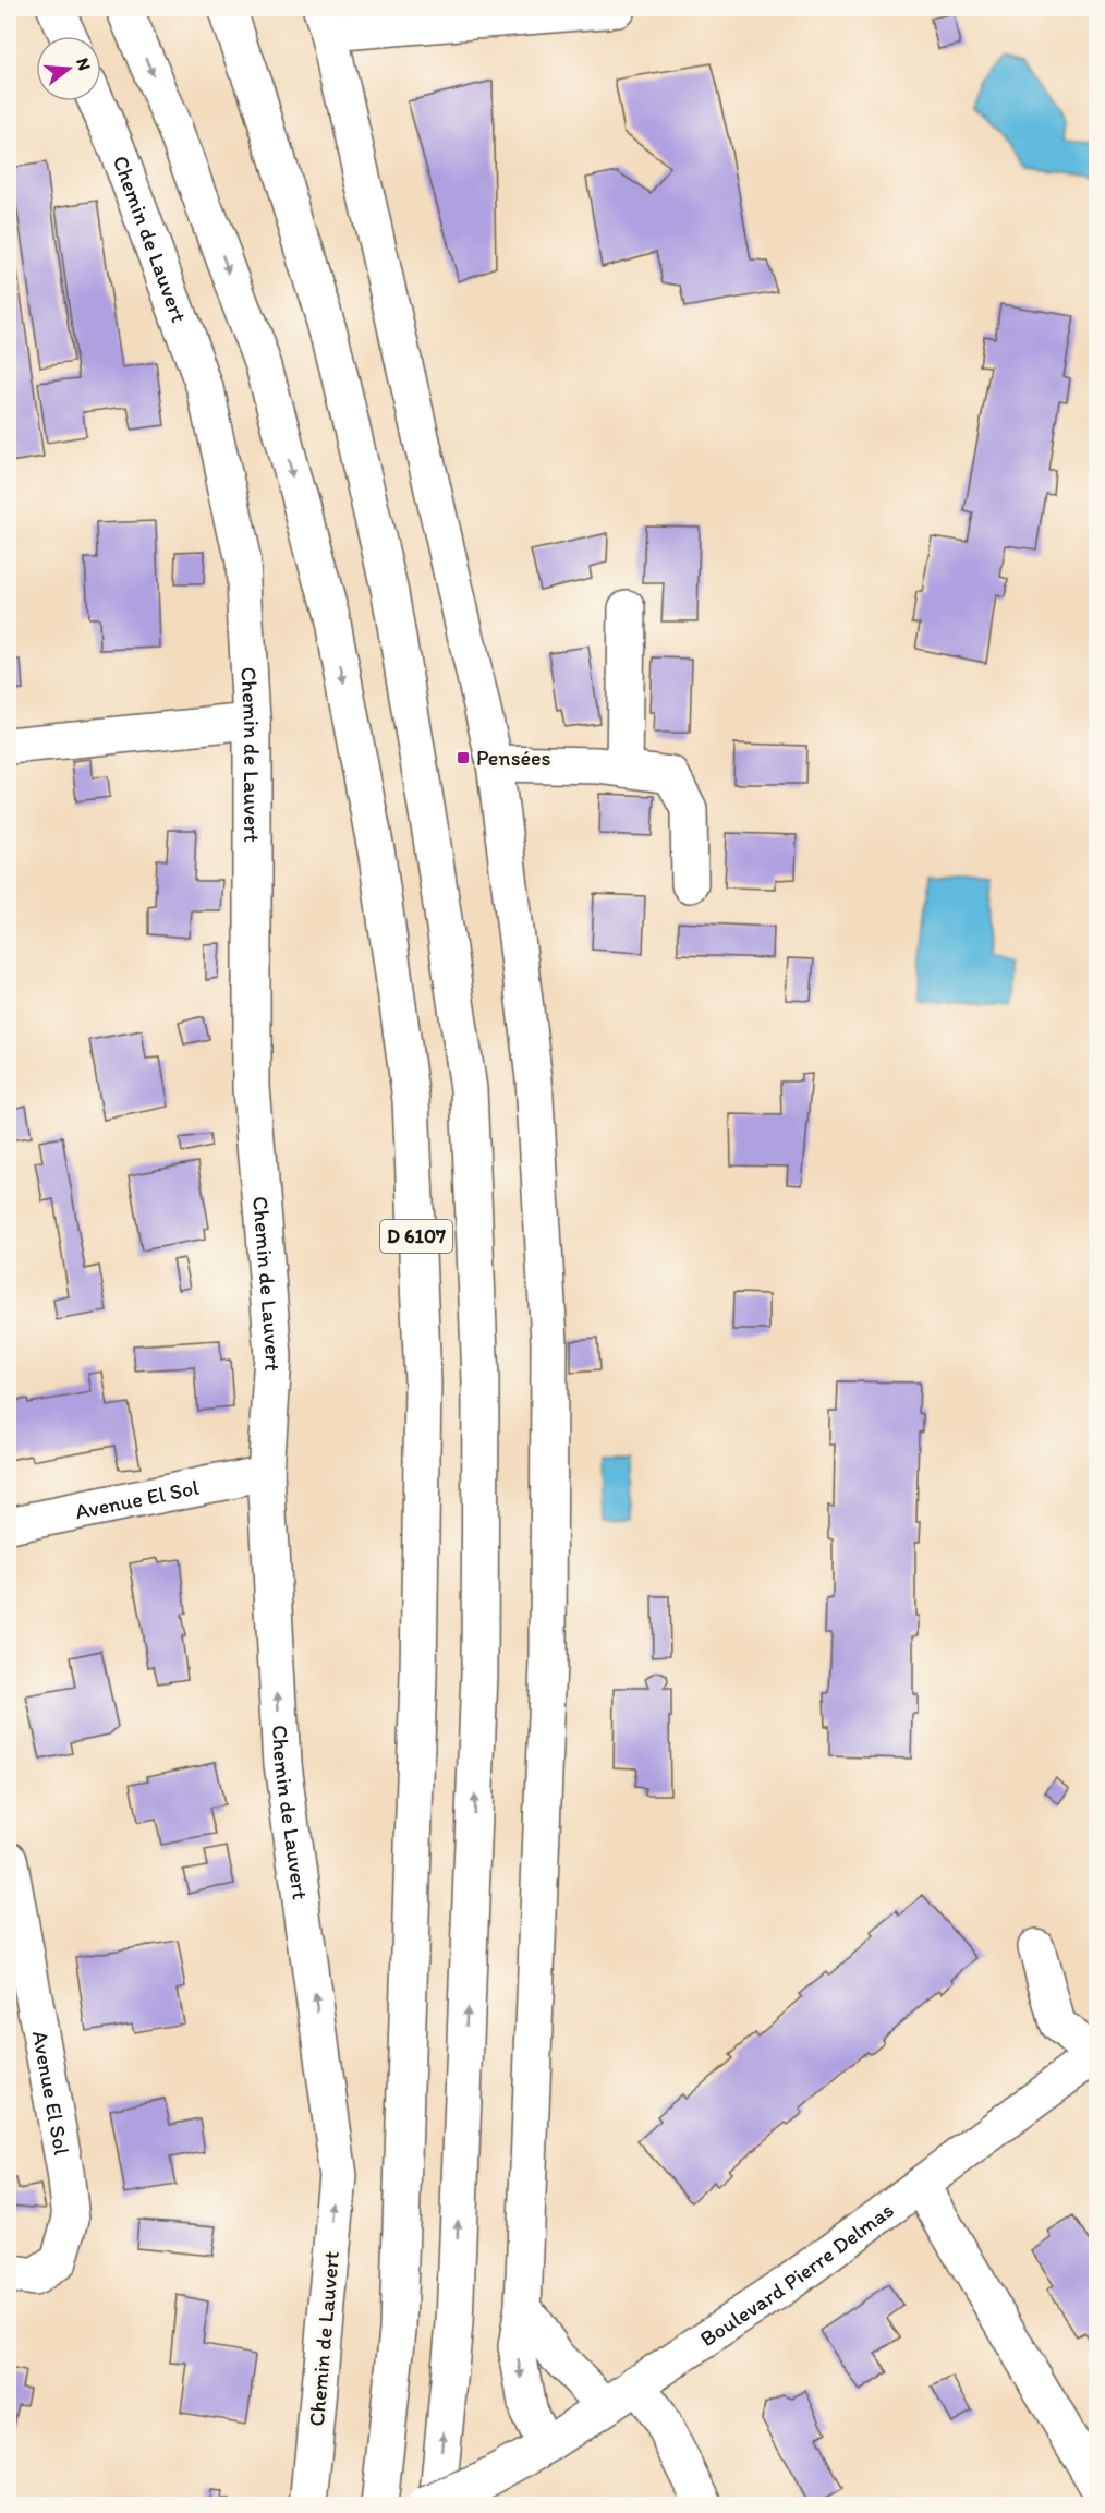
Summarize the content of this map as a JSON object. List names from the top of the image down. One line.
{"streets":{"main road":["Chemin de Lauvert","D 6107","Avenue El Sol","Boulevard Pierre Delmas"]},"crossings":[["Chemin de Lauvert","Avenue El Sol"]],"places":{"transit":["Pensées"]},"north":"right"}
